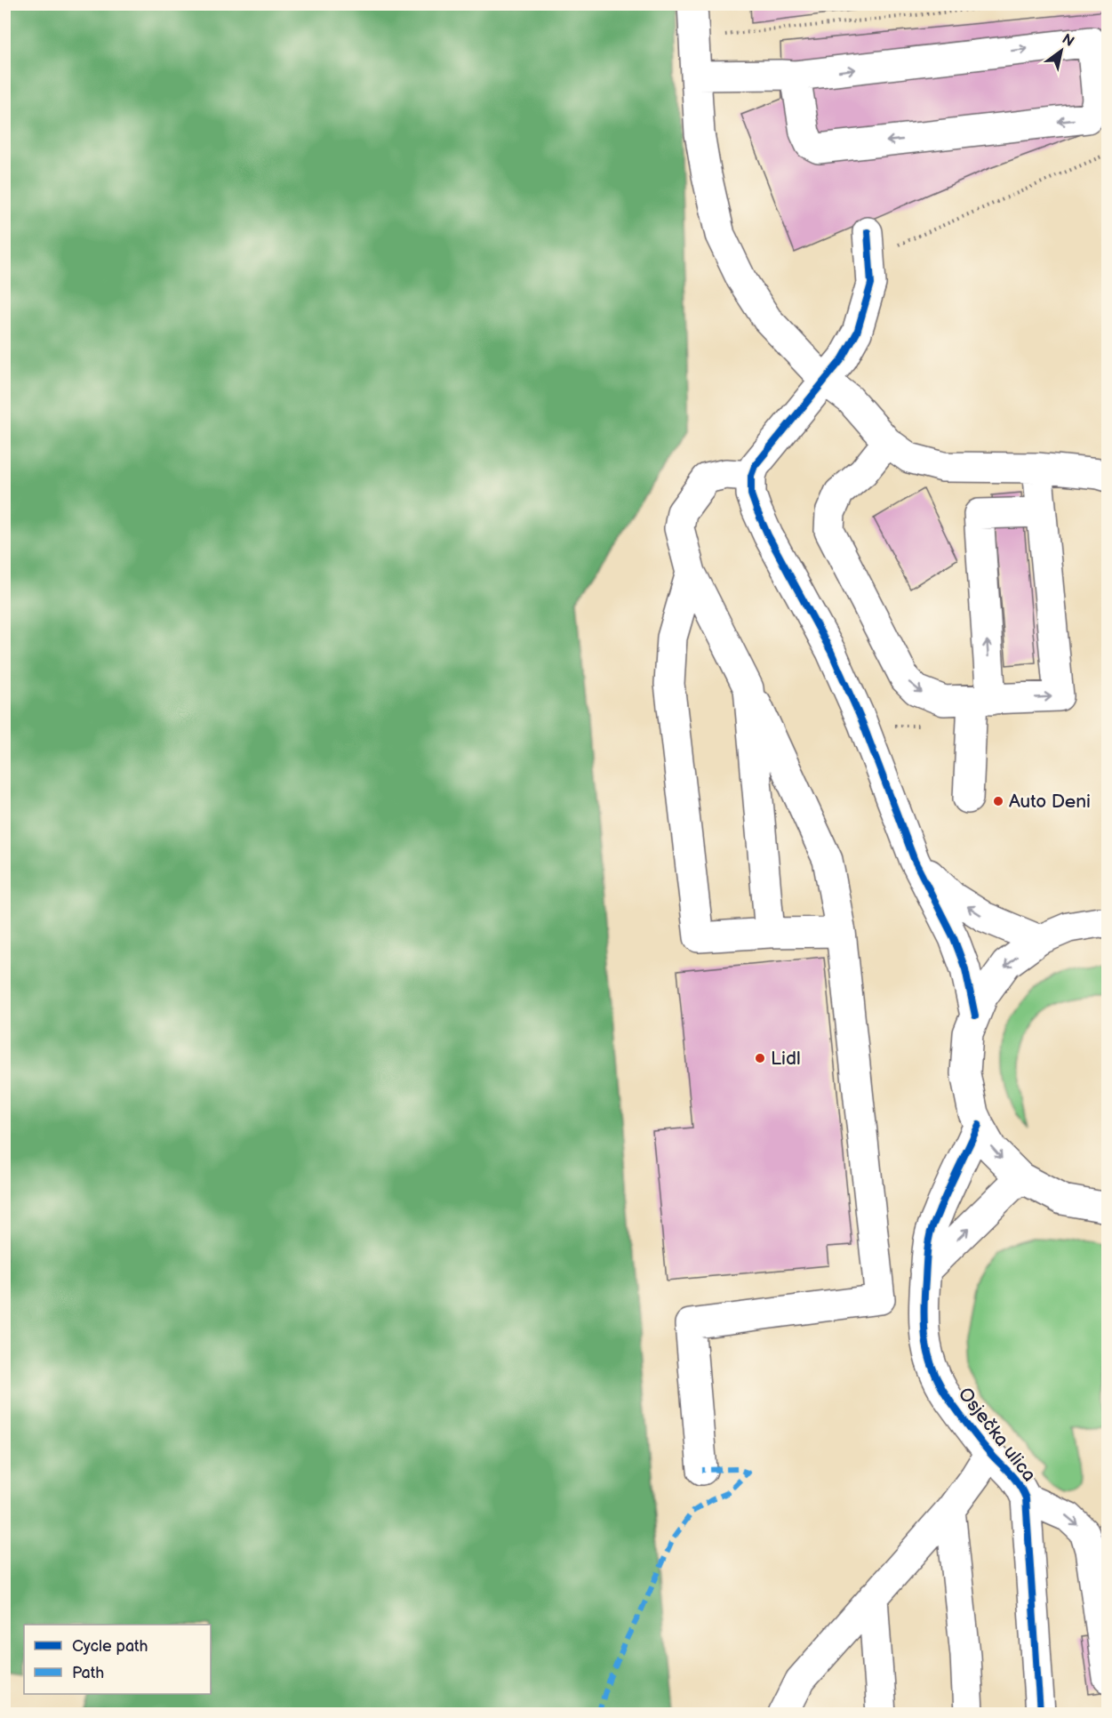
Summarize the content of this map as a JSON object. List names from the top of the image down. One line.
{"streets":{"street":["Osječka ulica"]},"places":["Auto Deni","Lidl"],"legend":["Cycle path","Path"],"north":"top right"}
